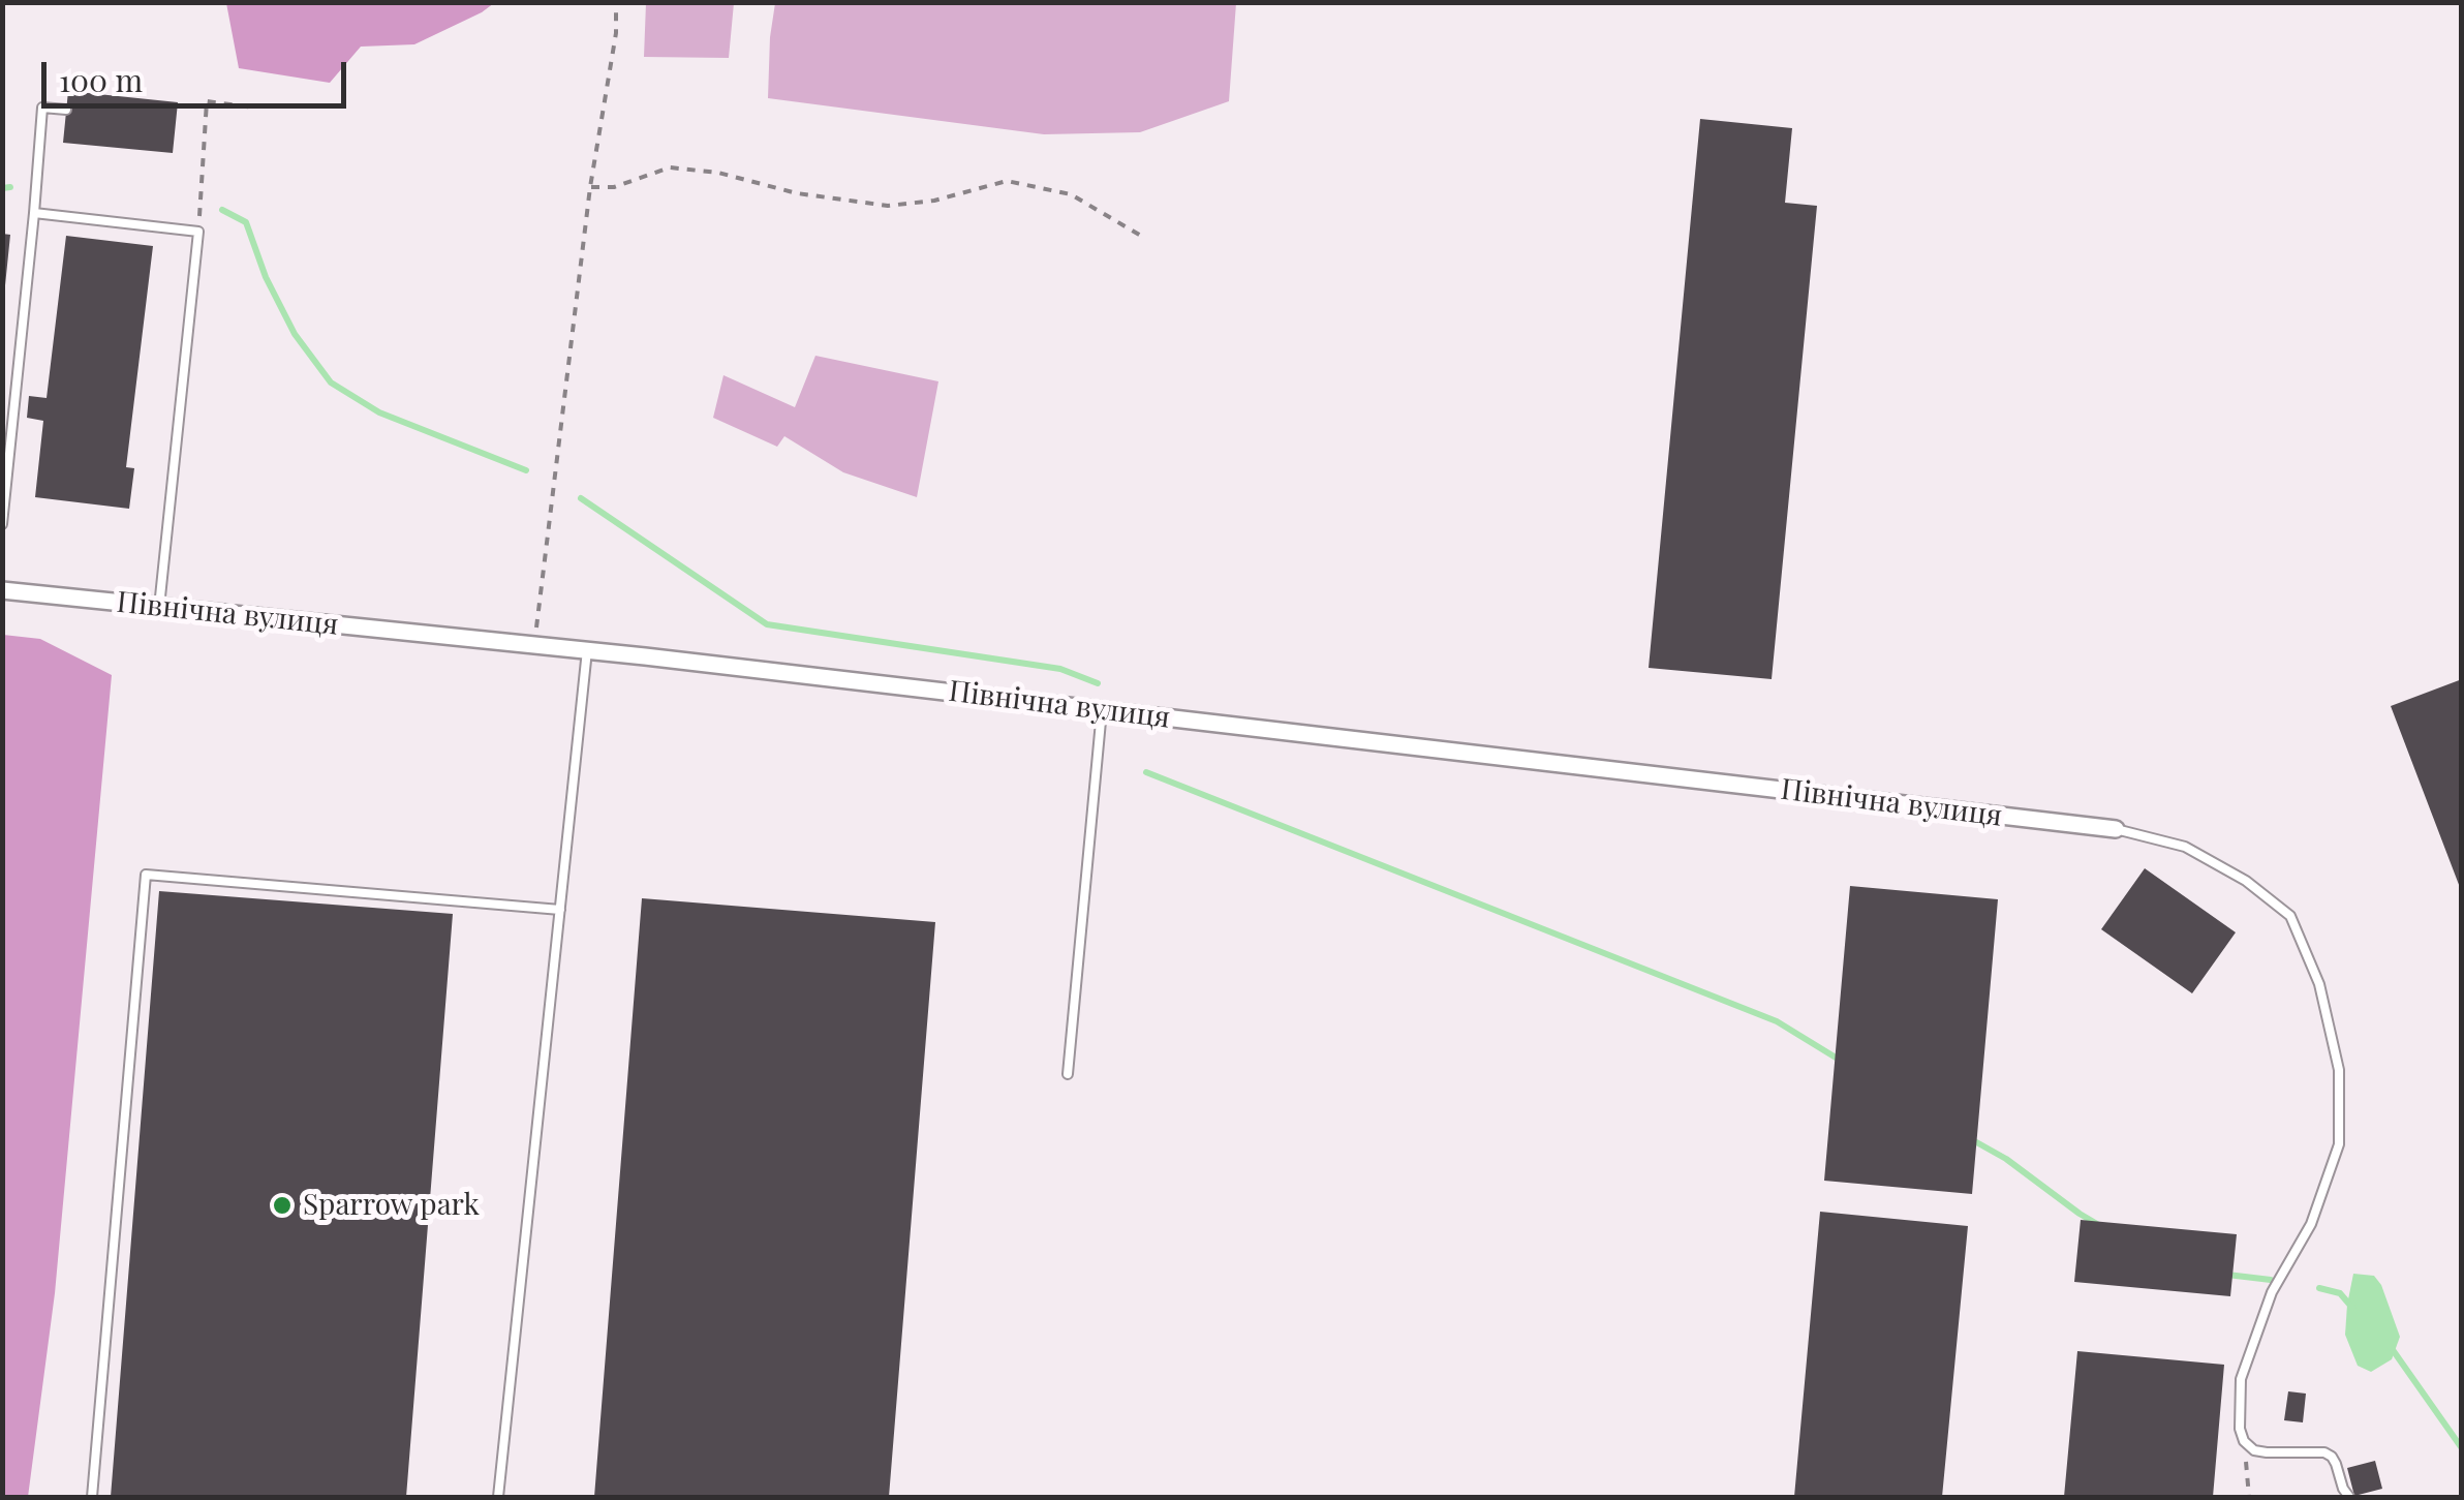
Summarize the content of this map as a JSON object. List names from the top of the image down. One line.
{"streets":{"street":["Північна вулиця"]},"places":["Sparrow park"],"scale_bar":"100 m"}
